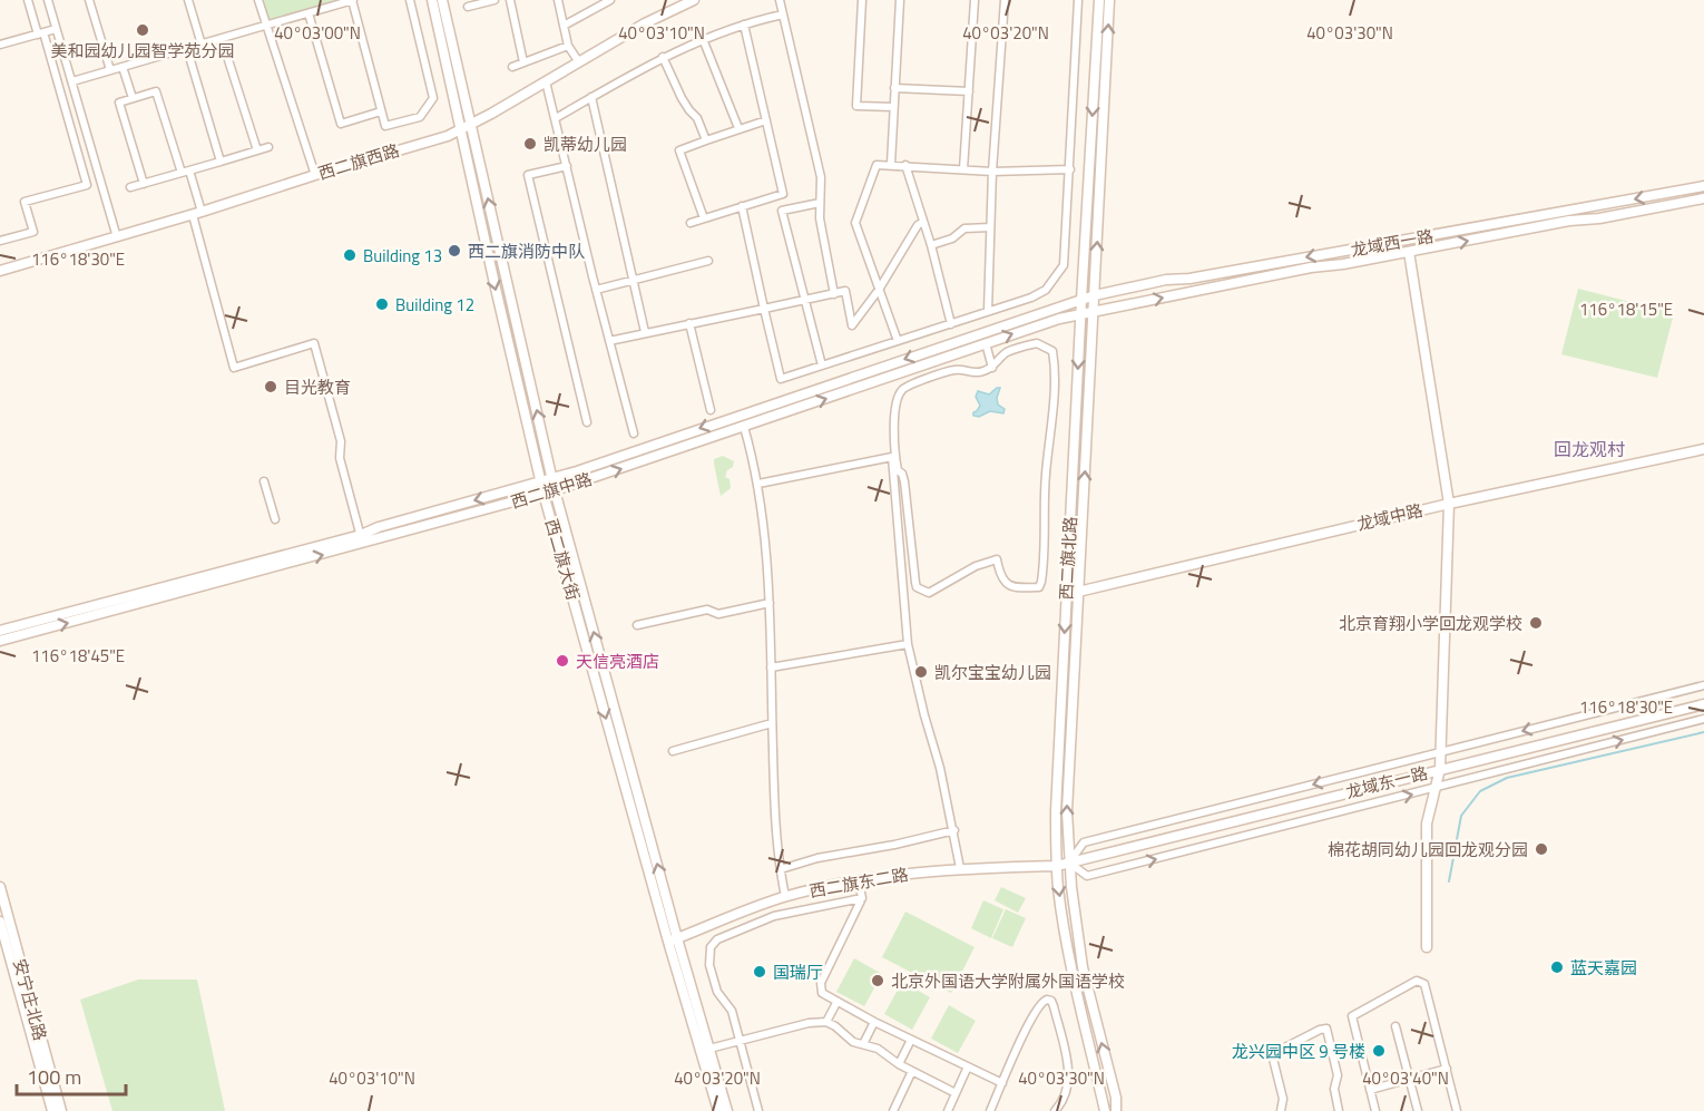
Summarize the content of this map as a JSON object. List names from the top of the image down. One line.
{"streets":{"main road":["西二旗西路","龙域西一路","西二旗中路","龙域中路","西二旗北路","西二旗大街","龙域东一路","西二旗东二路","安宁庄北路"]},"crossings":[["西二旗西路","西二旗大街"],["龙域西一路","西二旗中路"],["龙域西一路","西二旗北路"],["西二旗中路","西二旗北路"],["西二旗中路","西二旗大街"],["龙域中路","西二旗北路"],["西二旗北路","龙域东一路"],["西二旗北路","西二旗东二路"],["西二旗大街","西二旗东二路"],["龙域东一路","西二旗东二路"]],"districts":["回龙观村"],"places":["美和园幼儿园智学苑分园","凯蒂幼儿园","西二旗消防中队","Building 13","Building 12","目光教育","北京育翔小学回龙观学校","天信亮酒店","凯尔宝宝幼儿园","棉花胡同幼儿园回龙观分园","蓝天嘉园","国瑞厅","北京外国语大学附属外国语学校","龙兴园中区 9 号楼"],"scale_bar":"100 m","coordinates":["40°03'00\"N","40°03'10\"N","40°03'20\"N","40°03'30\"N","116°18'30\"E","116°18'15\"E","116°18'45\"E","40°03'40\"N"]}
